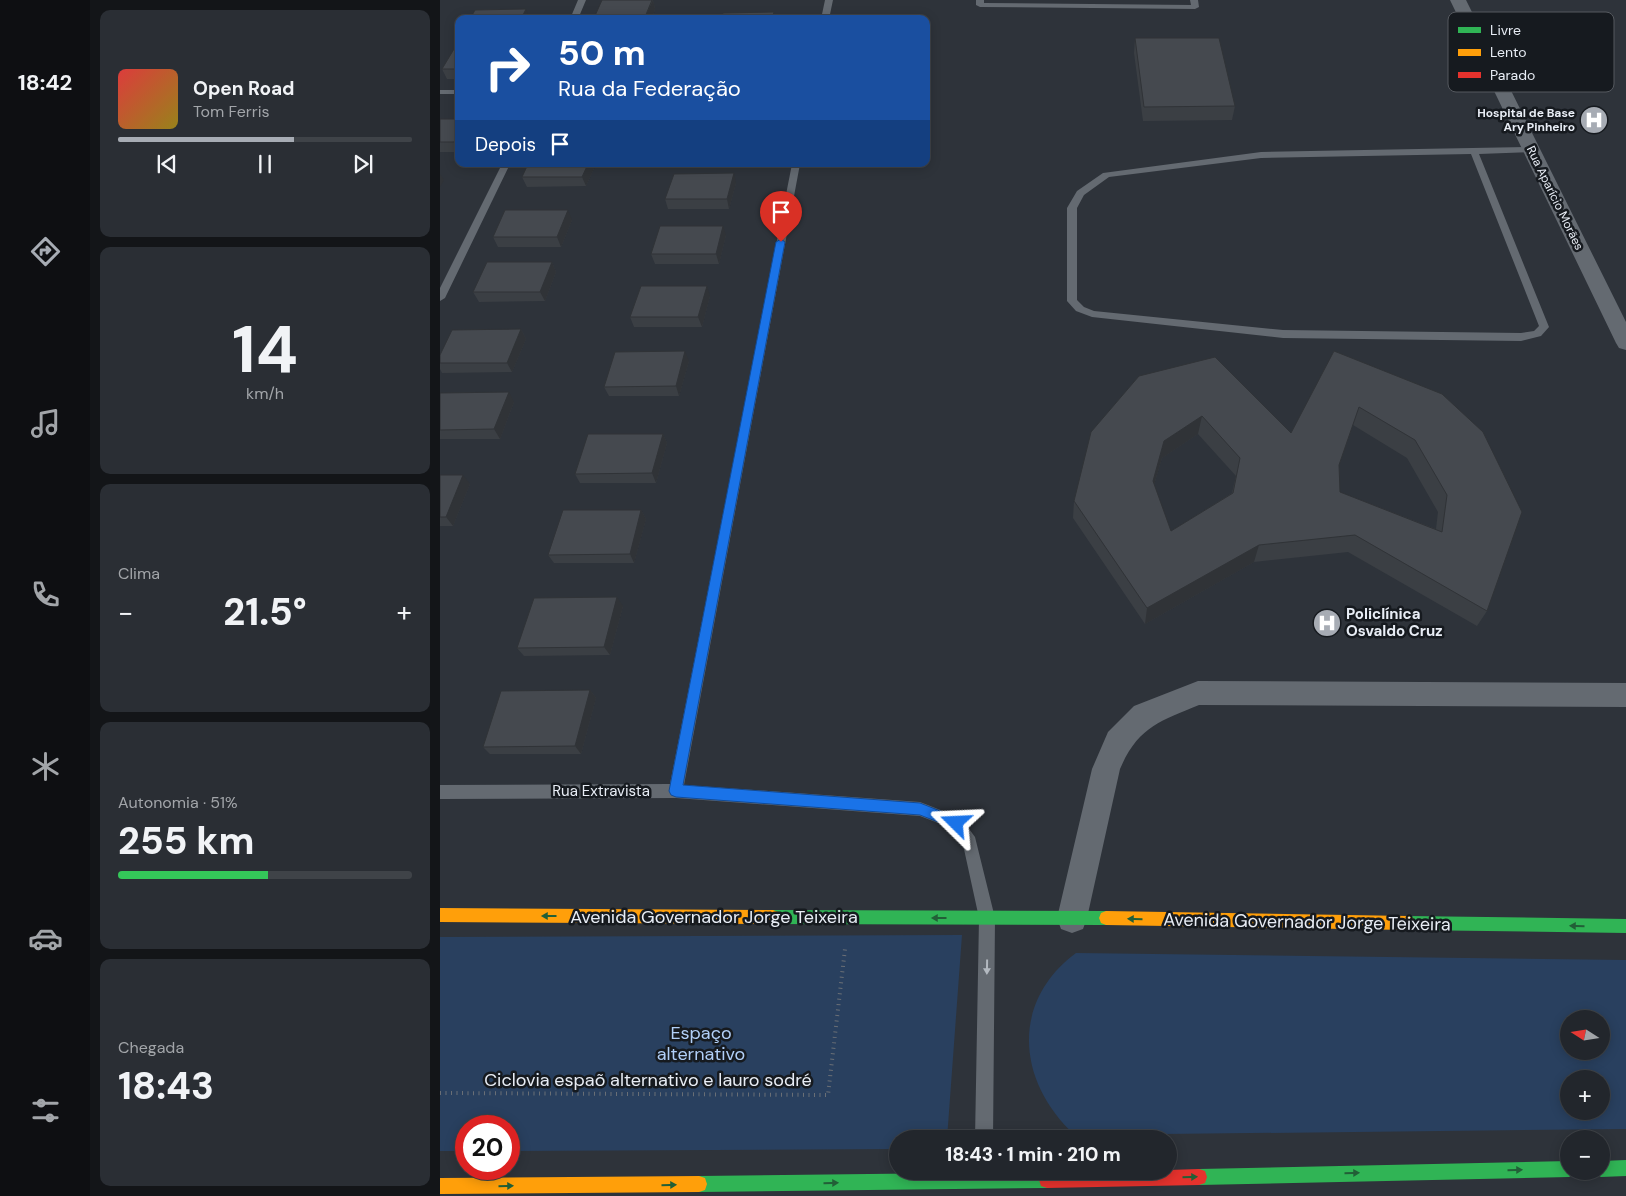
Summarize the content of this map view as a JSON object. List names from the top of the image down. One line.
{"streets":{"main road":["Avenida Governador Jorge Teixeira"],"street":["Rua Aparício Morães"],"lane":["Rua Extravista"],"path":["Ciclovia espaõ alternativo e lauro sodré"]},"crossings":[["Rua Extravista","Avenida Governador Jorge Teixeira"]],"one_way":["Avenida Governador Jorge Teixeira"],"parks":["Espaço alternativo"],"places":{"hospital":["Hospital de Base Ary Pinheiro","Policlínica Osvaldo Cruz"]},"legend":["Livre","Lento","Parado"],"north":"left","page":{"tabs":"18:42","turn":["50 m","Rua da Federação"],"song":["Open Road","Tom Ferris"],"then":"Depois","tile":[["14","km/h"],"Clima",["Autonomia · 51%","255 km"],["Chegada","18:43"]],"heat":["−","21.5°","+"],"map_buttons":["+","−"],"limit":"20","trip":"18:43 · 1 min · 210 m"}}
